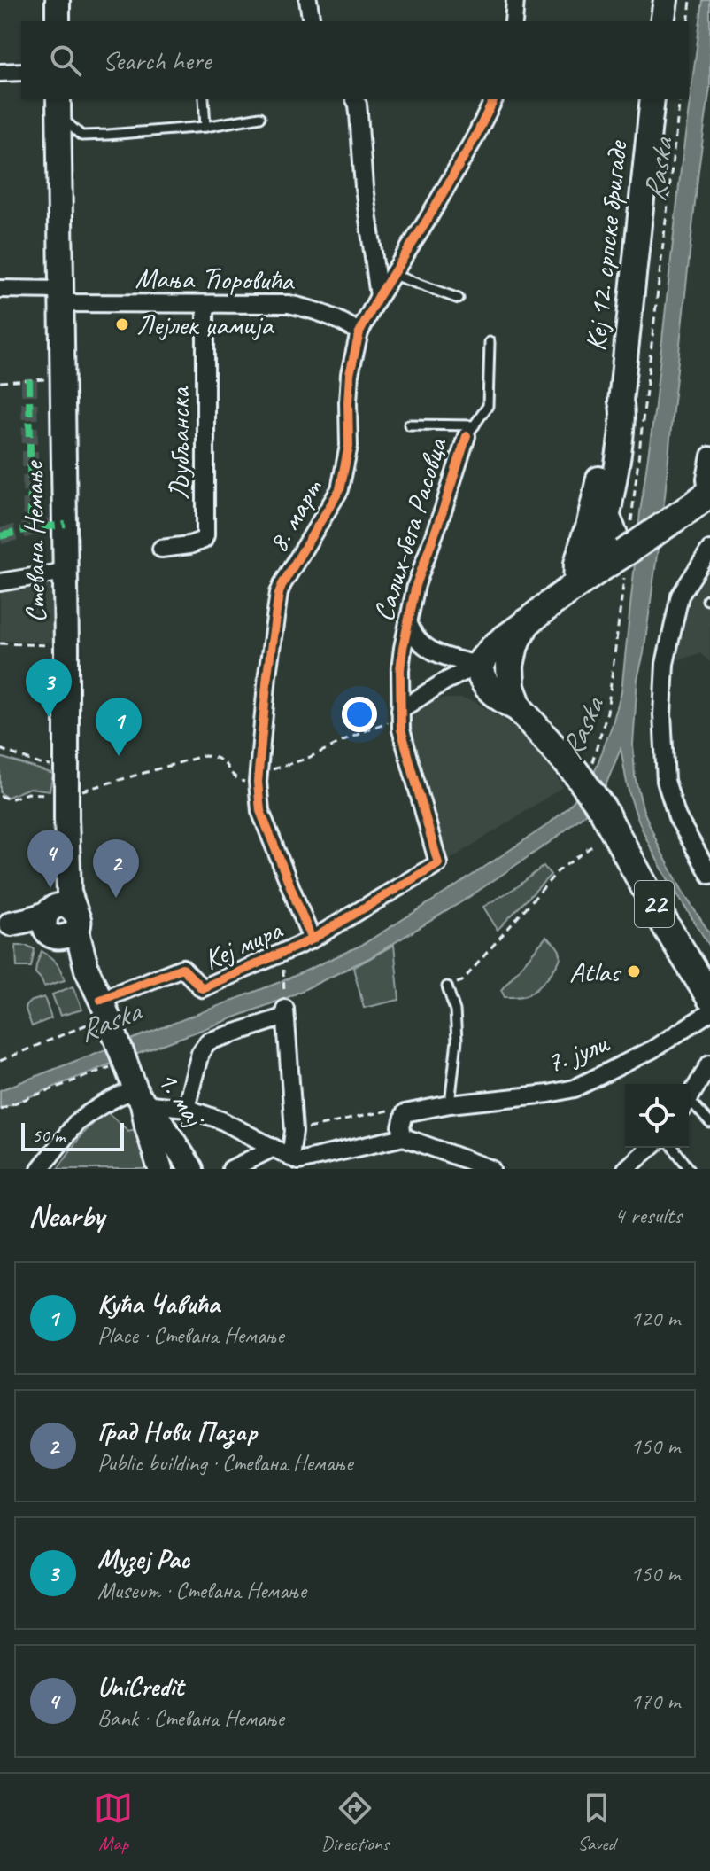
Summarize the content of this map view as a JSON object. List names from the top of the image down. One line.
{"streets":{"main road":["22"],"street":["Кеј 12. српске бригаде","Мања Ћоровића","Љубљанска","8. март","Салих-бега Расовца","Стевана Немање","Кеј мира","7. јули","1. мај"]},"crossings":[["Кеј 12. српске бригаде","22"],["Мања Ћоровића","Љубљанска"],["Мања Ћоровића","8. март"],["Мања Ћоровића","Стевана Немање"],["8. март","Кеј мира"],["Салих-бега Расовца","Кеј мира"]],"water":["Raska"],"places":["Лејлек џамија","Atlas"],"scale_bar":"50 m","page":{"search":"Search here","pins":["3","1","4","2"],"scale":"50 m","heading":["Nearby","4 results"],"list":[{"mark":"1","name":"Кућа Чавића","note":"Place · Стевана Немање","value":"120 m"},{"mark":"2","name":"Град Нови Пазар","note":"Public building · Стевана Немање","value":"150 m"},{"mark":"3","name":"Музеј Рас","note":"Museum · Стевана Немање","value":"150 m"},{"mark":"4","name":"UniCredit","note":"Bank · Стевана Немање","value":"170 m"}],"nav":["Map","Directions","Saved"]}}
